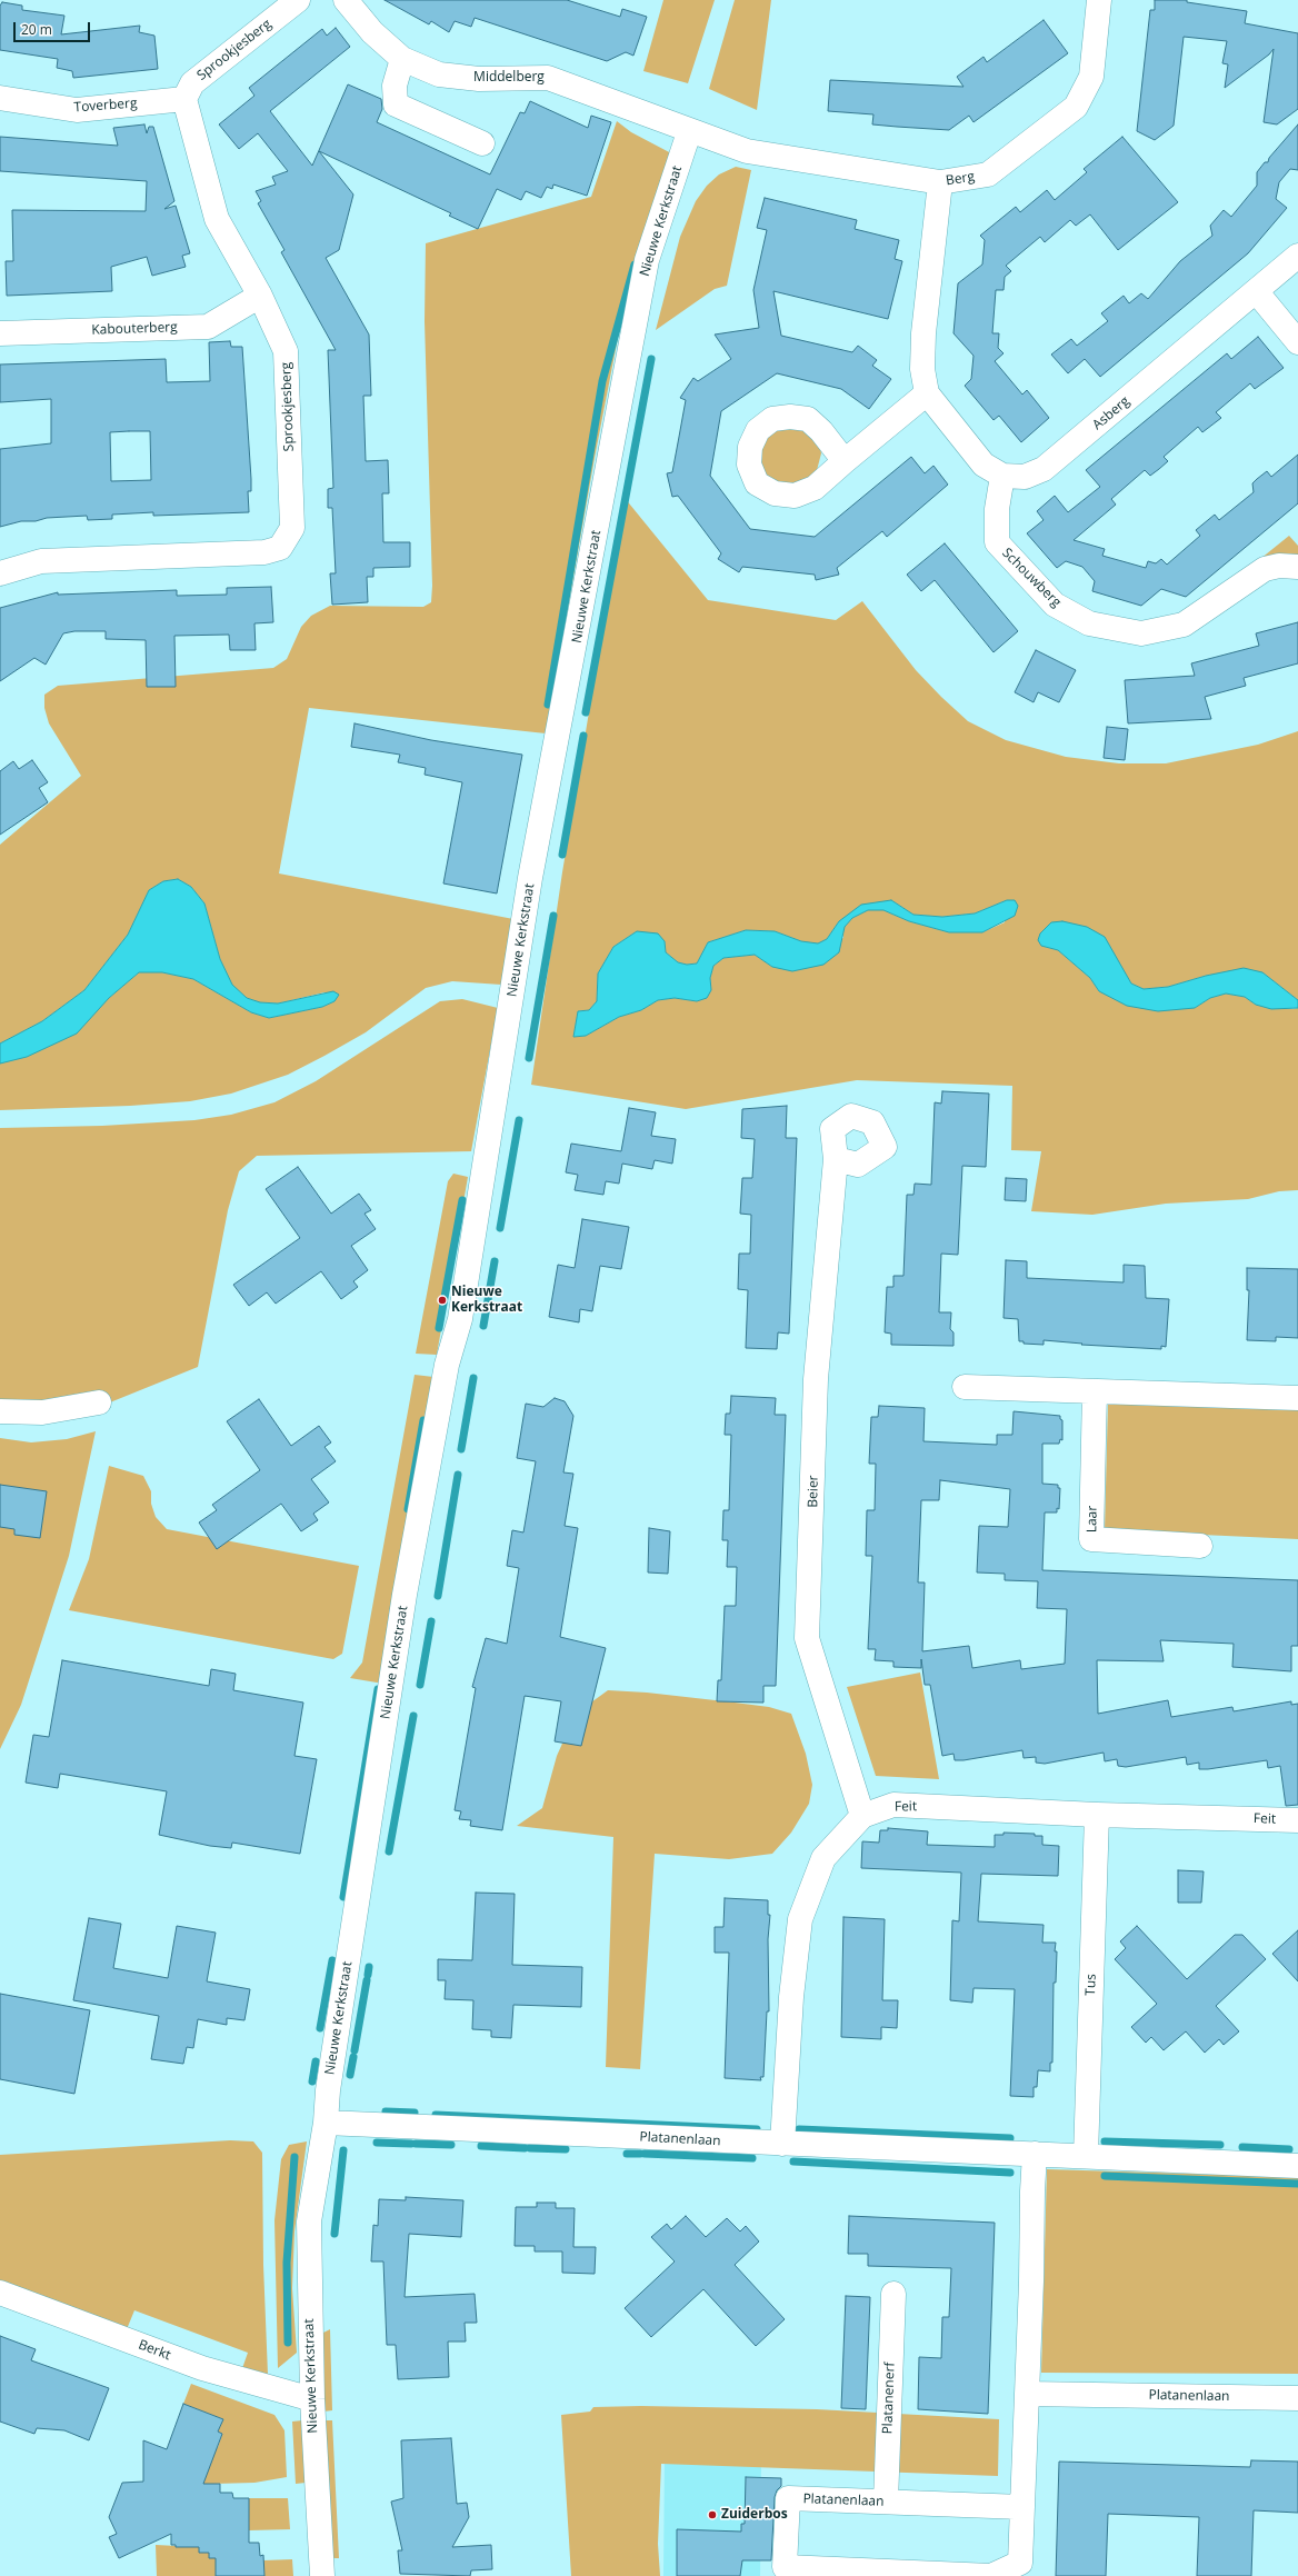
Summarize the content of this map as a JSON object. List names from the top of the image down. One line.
{"streets":{"street":["Sprookjesberg","Middelberg","Toverberg","Berg","Nieuwe Kerkstraat","Kabouterberg","Asberg","Schouwberg","Beier","Laar","Feit","Tus","Platanenlaan","Berkt","Platanenerf"]},"crossings":[["Sprookjesberg","Toverberg"],["Sprookjesberg","Kabouterberg"],["Middelberg","Berg"],["Middelberg","Nieuwe Kerkstraat"],["Berg","Nieuwe Kerkstraat"],["Nieuwe Kerkstraat","Platanenlaan"],["Nieuwe Kerkstraat","Berkt"],["Asberg","Schouwberg"],["Beier","Feit"],["Feit","Tus"],["Feit","Platanenlaan"],["Tus","Platanenlaan"],["Platanenlaan","Platanenerf"]],"places":["Nieuwe Kerkstraat","Zuiderbos"],"scale_bar":"20 m"}
